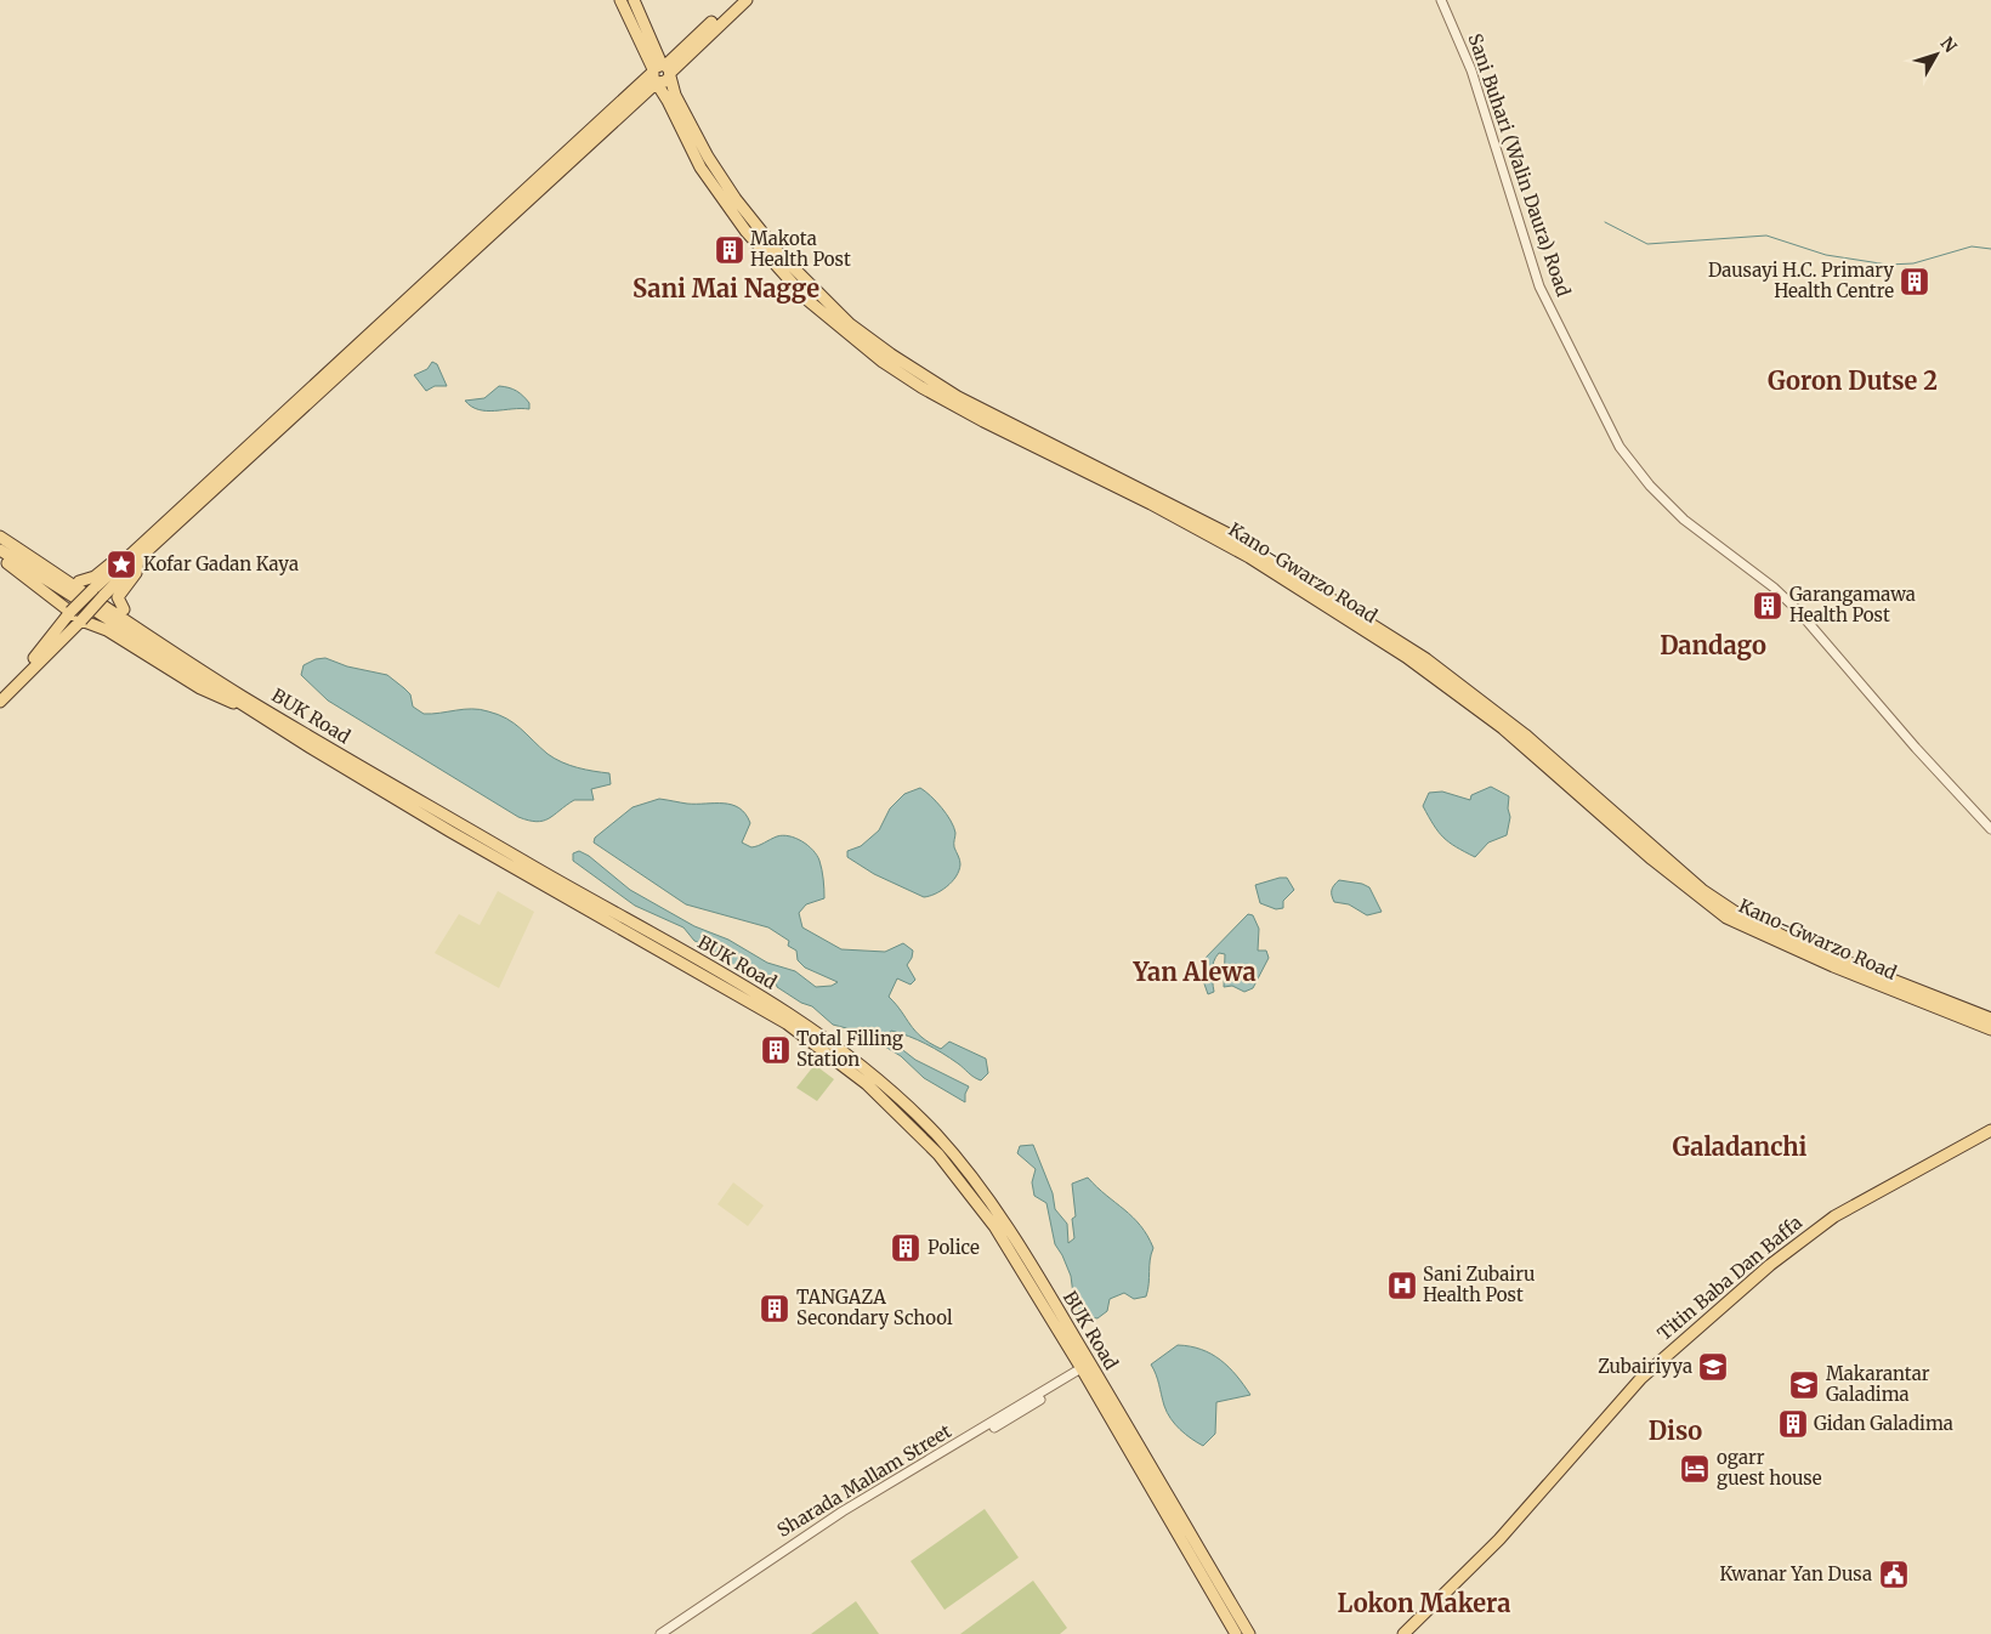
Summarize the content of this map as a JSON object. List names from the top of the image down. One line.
{"streets":{"main road":["Kano-Gwarzo Road","BUK Road","Titin Baba Dan Baffa"],"street":["Sani Buhari (Walin Daura) Road","Sharada Mallam Street"]},"crossings":[["BUK Road","Sharada Mallam Street"]],"districts":["Sani Mai Nagge","Goron Dutse 2","Dandago","Yan Alewa","Galadanchi","Diso","Lokon Makera"],"places":{"building":["Makota Health Post","Dausayi H.C. Primary Health Centre","Garangamawa Health Post","Total Filling Station","Police","TANGAZA Secondary School","Gidan Galadima"],"place":["Kofar Gadan Kaya"],"hospital":["Sani Zubairu Health Post"],"school or university":["Zubairiyya","Makarantar Galadima"],"hotel":["ogarr guest house"],"public building":["Kwanar Yan Dusa"]},"north":"top right"}
